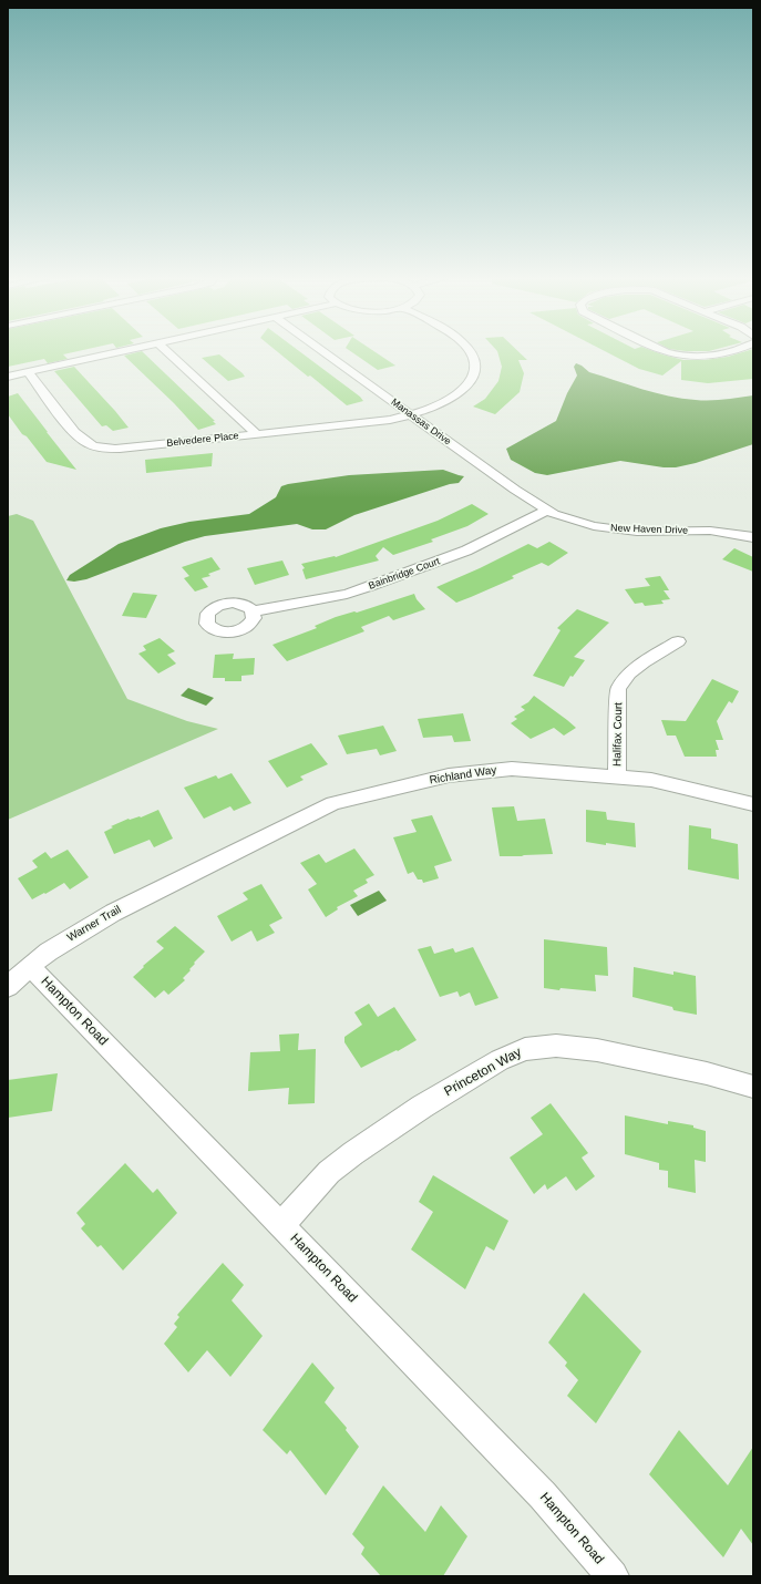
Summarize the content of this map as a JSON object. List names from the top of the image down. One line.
{"streets":{"street":["Manassas Drive","Belvedere Place","New Haven Drive","Bainbridge Court","Halifax Court","Richland Way","Warner Trail","Hampton Road","Princeton Way"]},"crossings":[["Manassas Drive","Belvedere Place"],["Manassas Drive","New Haven Drive"],["Manassas Drive","Bainbridge Court"],["New Haven Drive","Bainbridge Court"],["Halifax Court","Richland Way"],["Richland Way","Warner Trail"],["Warner Trail","Hampton Road"],["Hampton Road","Princeton Way"]]}
